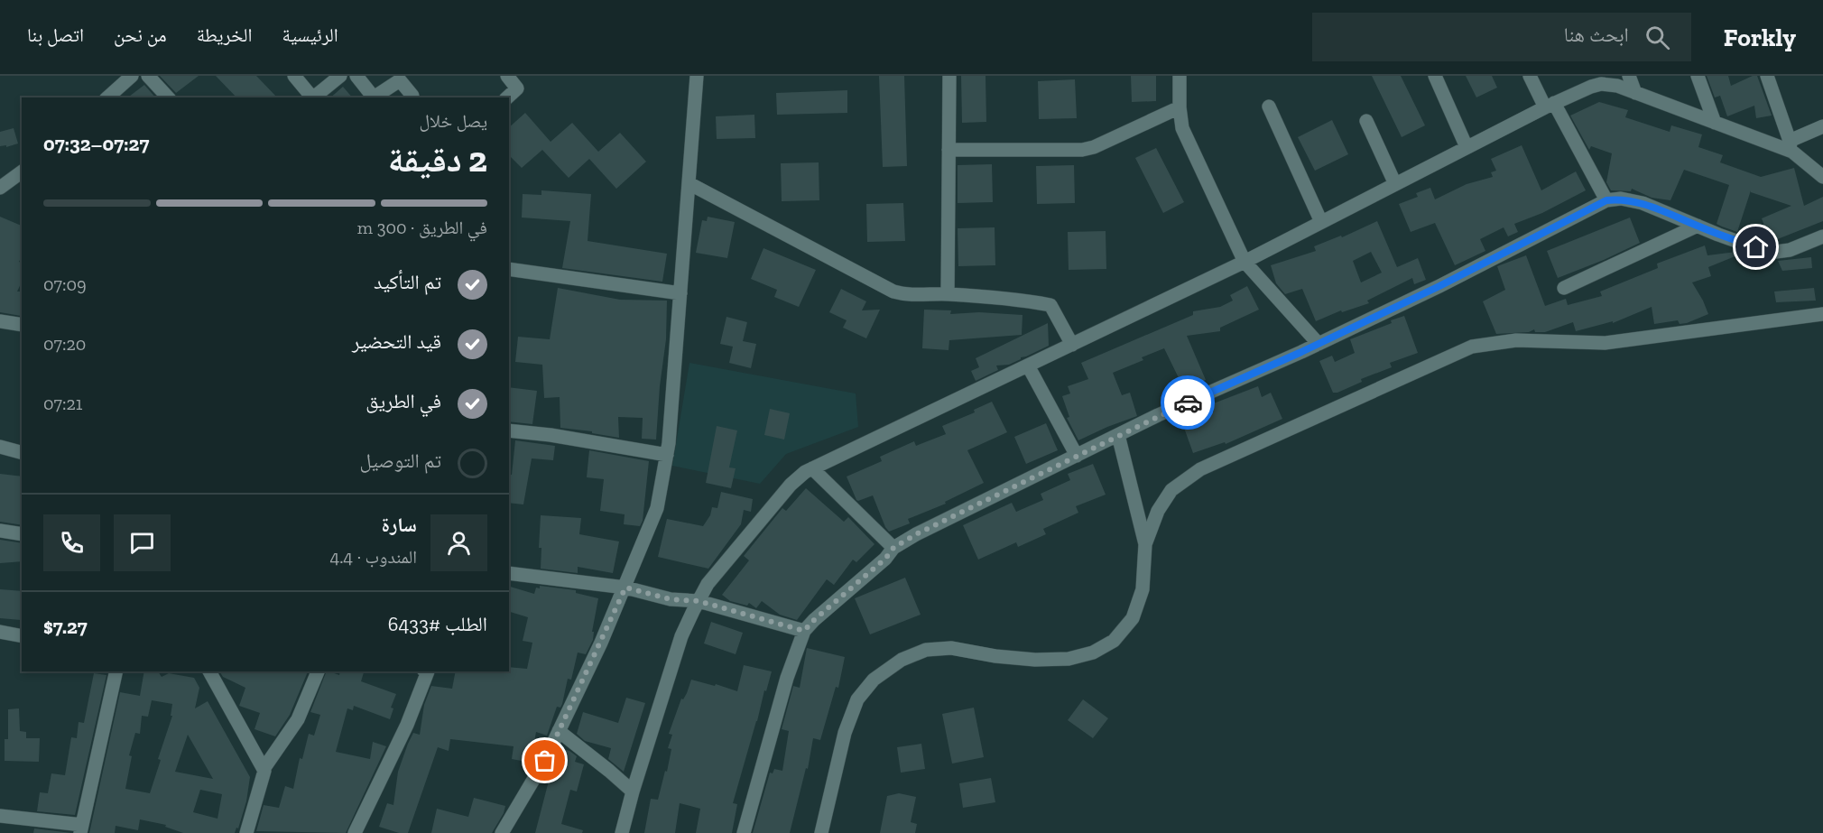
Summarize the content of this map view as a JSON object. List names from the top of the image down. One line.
{"page":{"header":"Forkly","search":"ابحث هنا","nav":["الرئيسية","الخريطة","من نحن","اتصل بنا"],"heading":["2 دقيقة","يصل خلال","07:27–07:32"],"panel":["سارة","المندوب · 4.4","الطلب #6433","$7.27"],"bar":"في الطريق · 300 m","list":[["تم التأكيد","07:09"],["قيد التحضير","07:20"],["في الطريق","07:21"],"تم التوصيل"]}}
